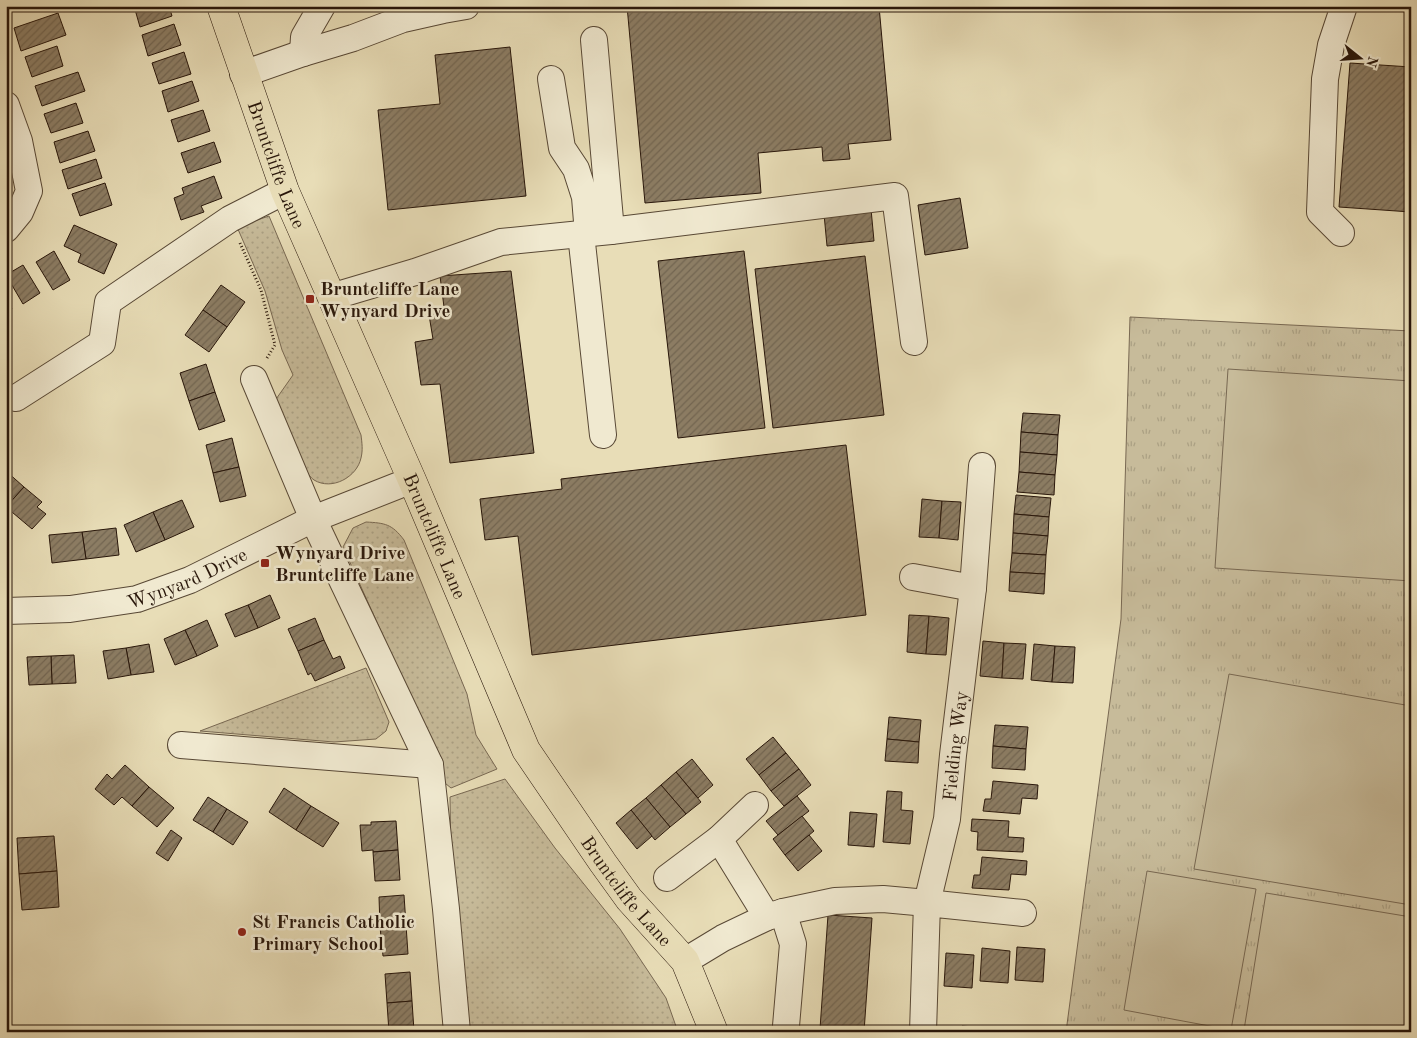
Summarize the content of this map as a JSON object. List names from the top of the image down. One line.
{"streets":{"main road":["Bruntcliffe Lane"],"street":["Wynyard Drive","Fielding Way"]},"crossings":[["Bruntcliffe Lane","Wynyard Drive"]],"places":{"transit":["Bruntcliffe Lane Wynyard Drive","Wynyard Drive Bruntcliffe Lane"],"other":["St Francis Catholic Primary School"]},"north":"right"}
